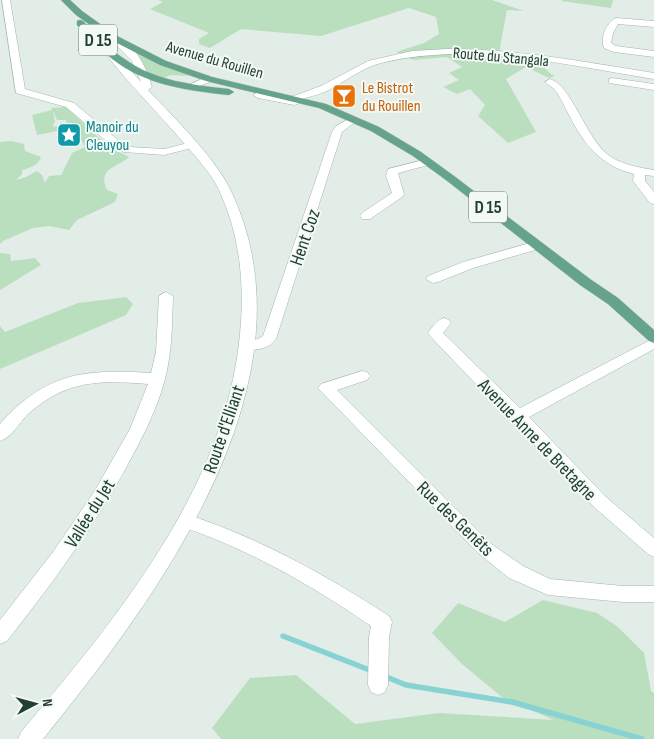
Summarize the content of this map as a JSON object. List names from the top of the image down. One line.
{"streets":{"main road":["D 15","Avenue du Rouillen"],"street":["Route du Stangala","Hent Coz","Route d'Elliant","Avenue Anne de Bretagne","Vallée du Jet","Rue des Genêts"]},"crossings":[["Route du Stangala","Avenue du Rouillen"],["Avenue du Rouillen","Hent Coz"],["Avenue du Rouillen","Route d'Elliant"],["Hent Coz","Route d'Elliant"]],"places":{"bar":["Le Bistrot du Rouillen"],"place":["Manoir du Cleuyou"]},"north":"right"}
